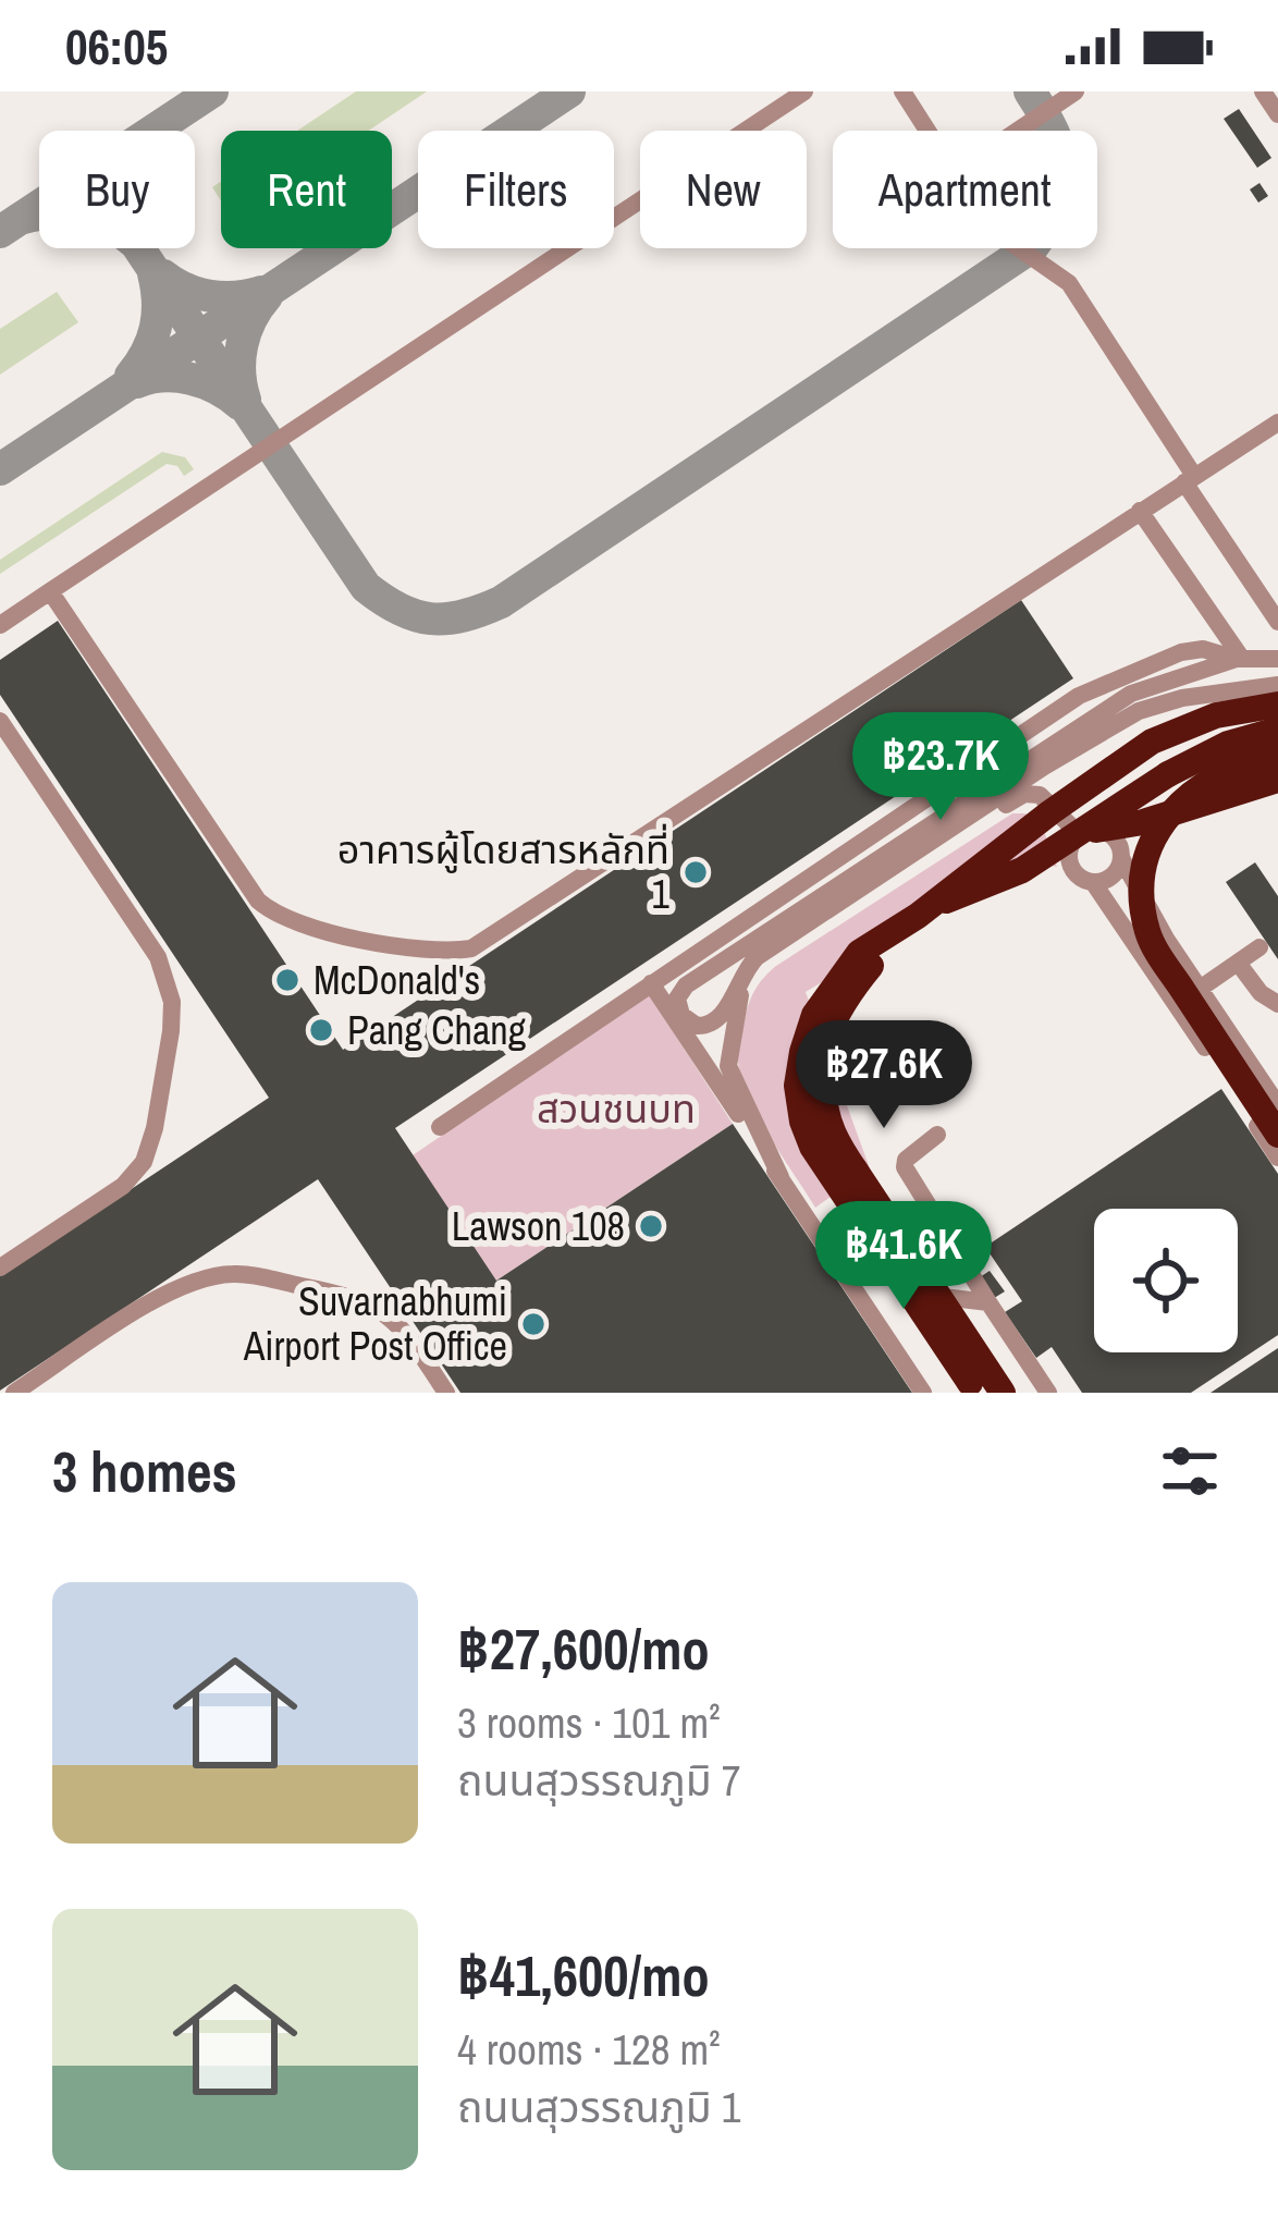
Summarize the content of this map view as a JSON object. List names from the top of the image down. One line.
{"parks":["สวนชนบท"],"places":["อาคารผู้โดยสารหลักที่ 1","McDonald's","Pang Chang","Lawson 108","Suvarnabhumi Airport Post Office"],"page":{"status":"06:05","chip":["Buy","Rent","Filters","New","Apartment"],"price":["฿23.7K","฿27.6K","฿41.6K"],"heading":"3 homes","list":[{"name":"฿27,600/mo","note":"3 rooms · 101 m² · ถนนสุวรรณภูมิ 7"},{"name":"฿41,600/mo","note":"4 rooms · 128 m² · ถนนสุวรรณภูมิ 1"}]}}
